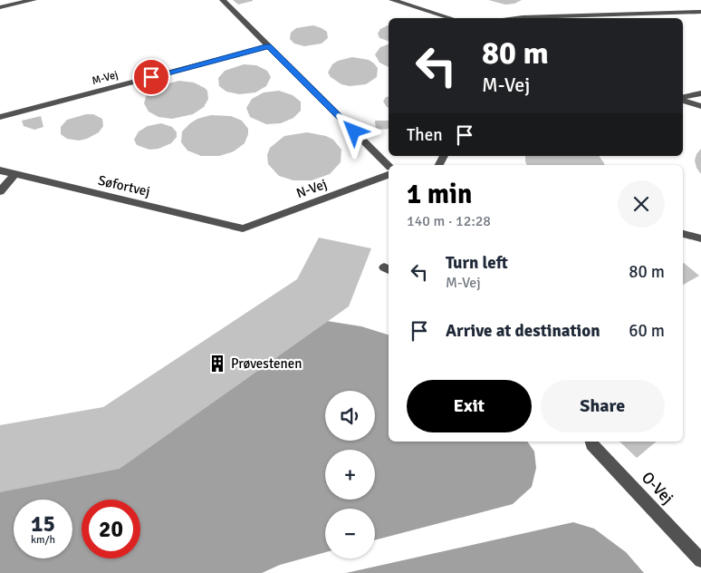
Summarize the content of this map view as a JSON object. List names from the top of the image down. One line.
{"streets":{"lane":["M-Vej","Søfortvej","N-Vej","O-Vej"]},"crossings":[["Søfortvej","N-Vej"]],"places":{"building":["Prøvestenen"]},"page":{"turn":["80 m","M-Vej"],"then":"Then","heading":["1 min","140 m · 12:28"],"list":[{"name":"Turn left","note":"M-Vej","value":"80 m"},{"name":"Arrive at destination","value":"60 m"}],"buttons":["Exit","Share"],"map_buttons":["+","−"],"speed":"15 km/h","limit":"20"}}
